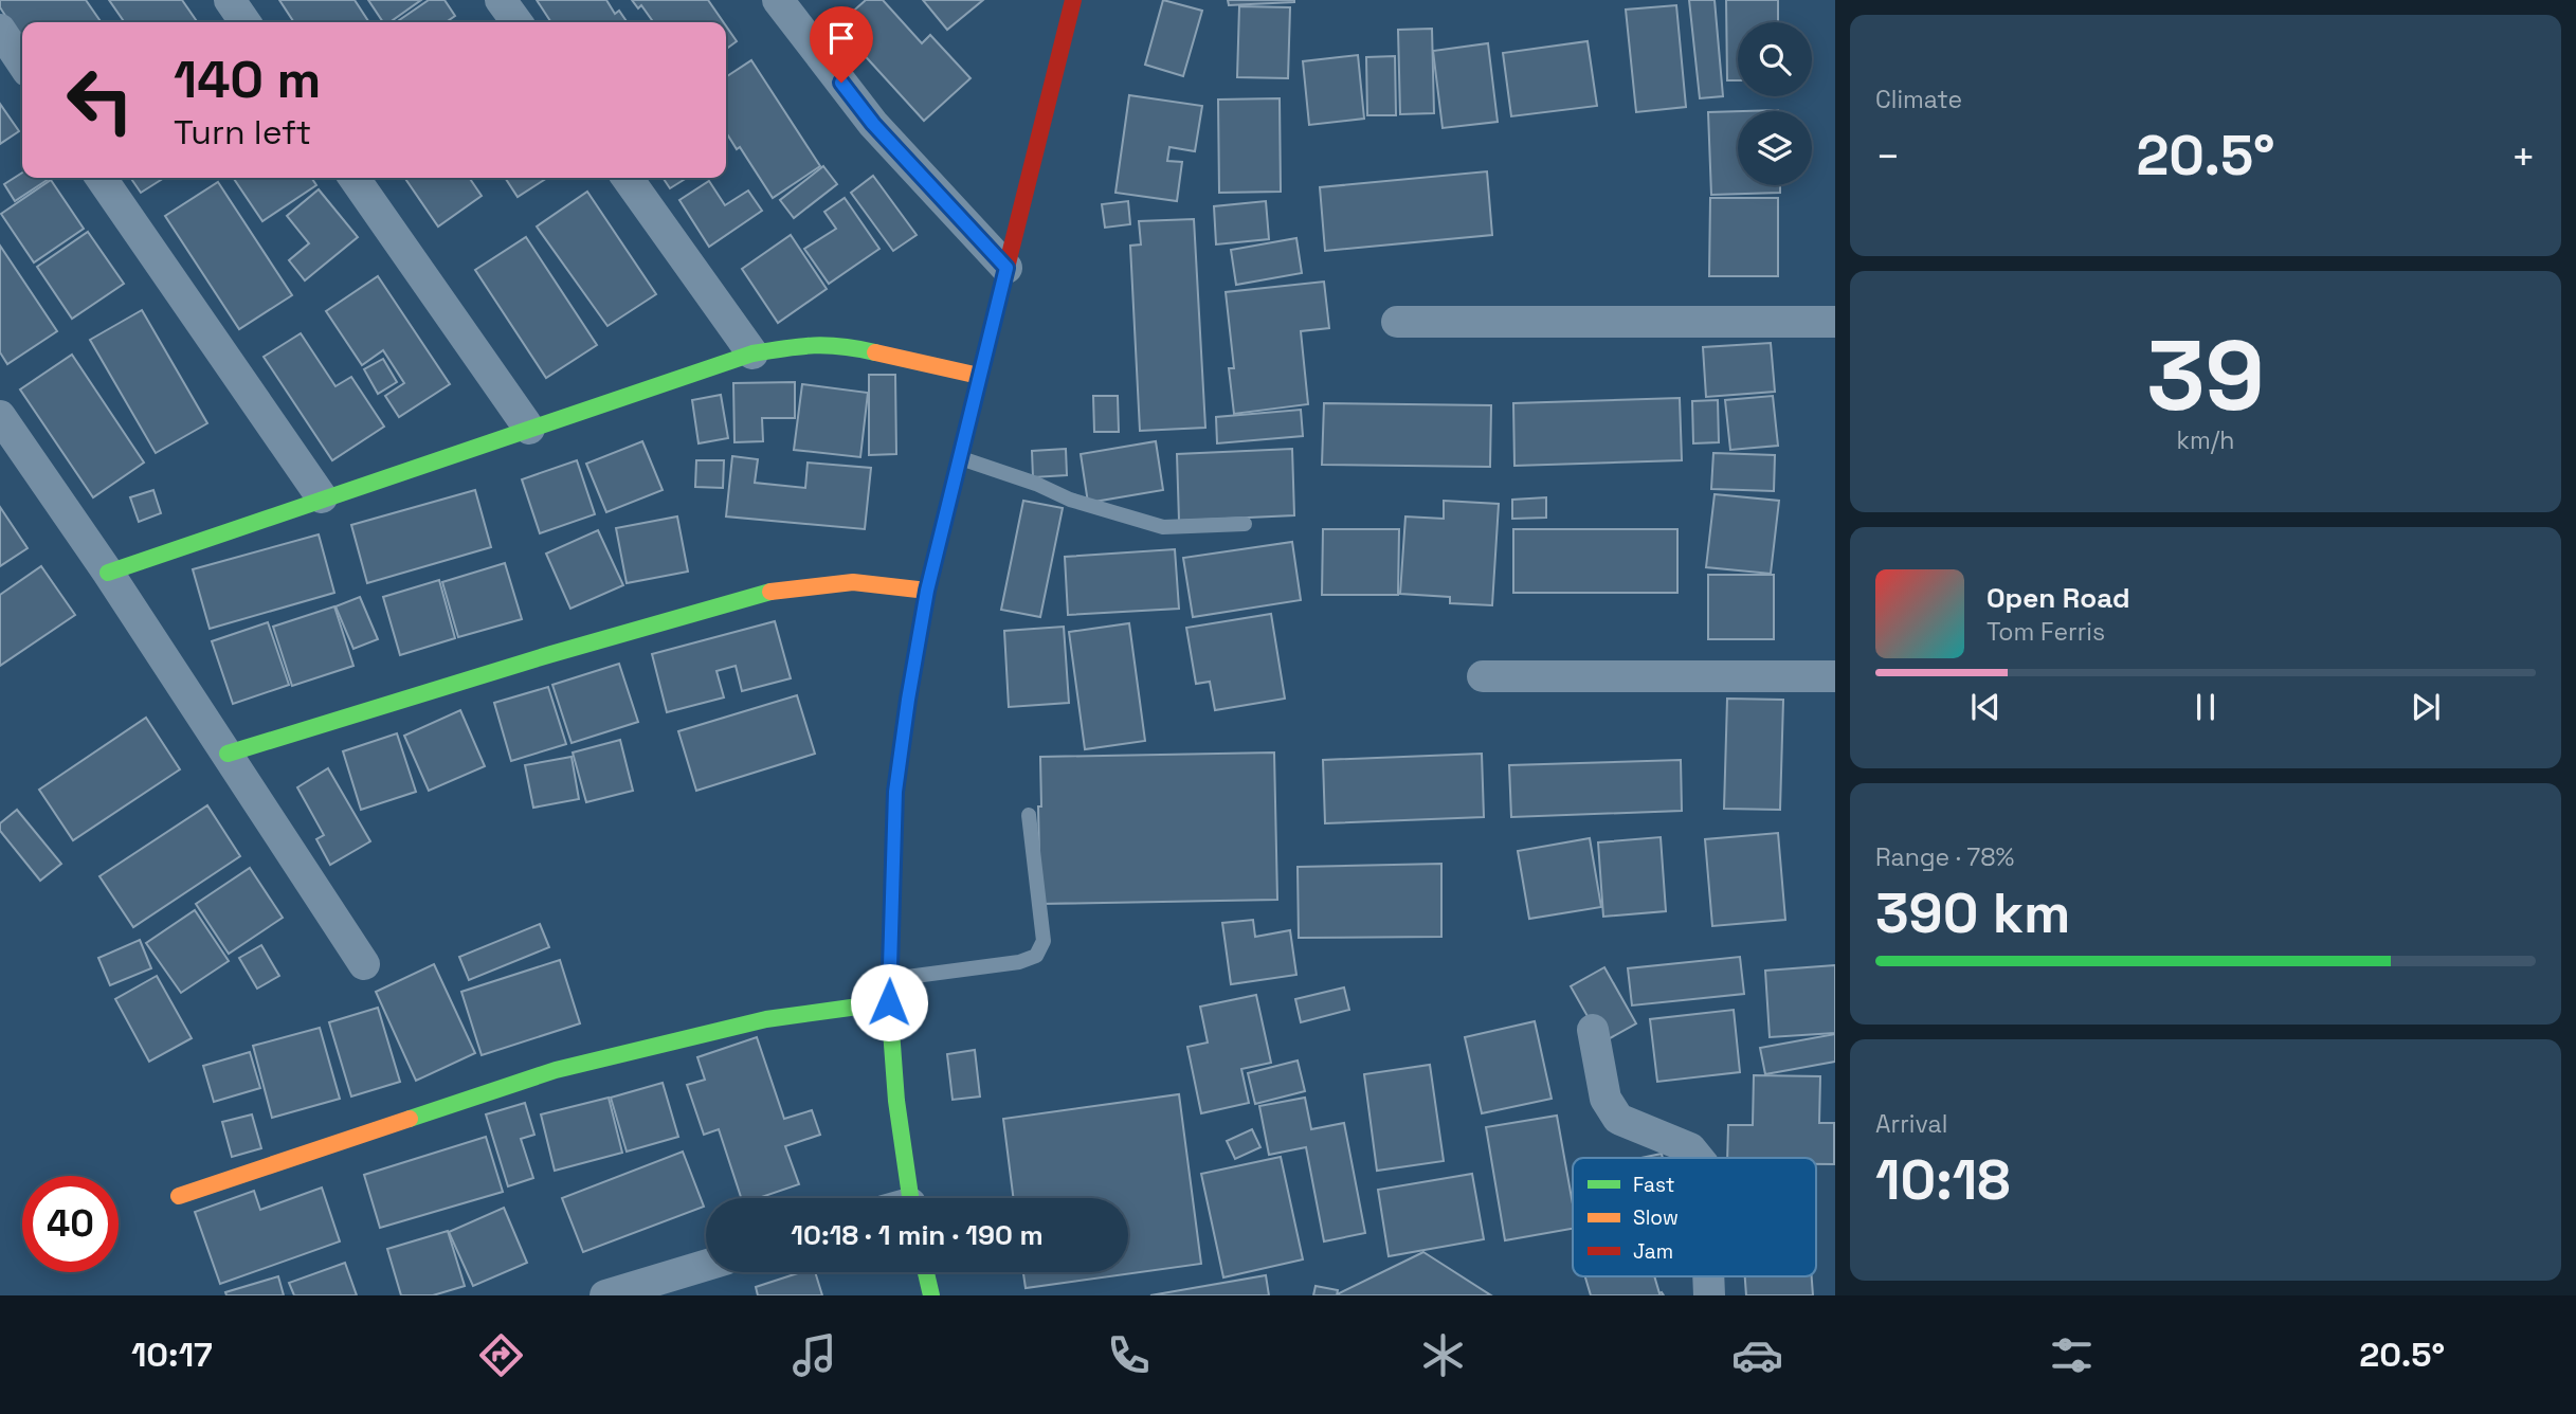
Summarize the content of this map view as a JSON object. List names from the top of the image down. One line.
{"legend":["Fast","Slow","Jam"],"page":{"tile":["Climate",["39","km/h"],["Range · 78%","390 km"],["Arrival","10:18"]],"turn":["140 m","Turn left"],"heat":["−","20.5°","+"],"song":["Open Road","Tom Ferris"],"limit":"40","trip":"10:18 · 1 min · 190 m","tabs":["10:17","20.5°"]}}
